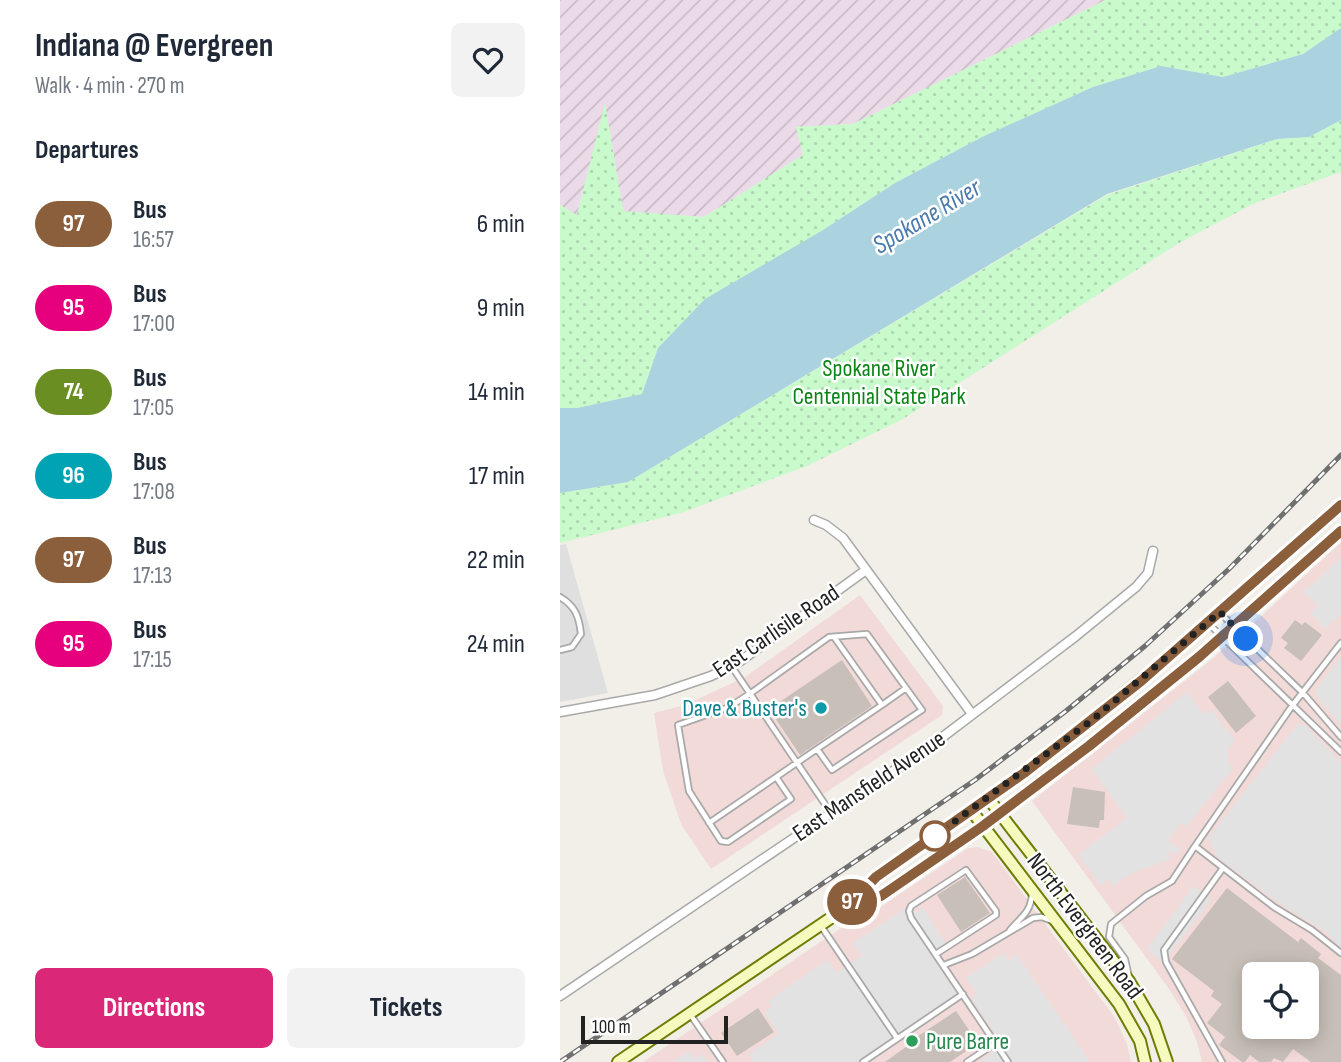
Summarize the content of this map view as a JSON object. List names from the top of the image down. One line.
{"streets":{"main road":["North Evergreen Road"],"street":["East Carlisile Road","East Mansfield Avenue"]},"water":["Spokane River"],"parks":["Spokane River Centennial State Park"],"places":["Dave & Buster's","Pure Barre"],"lines":["bus line 97"],"scale_bar":"100 m","page":{"heading":[["Indiana @ Evergreen","Walk · 4 min · 270 m"],"Departures"],"on_map":"97","list":[{"mark":"97","name":"Bus","note":"16:57","value":"6 min"},{"mark":"95","name":"Bus","note":"17:00","value":"9 min"},{"mark":"74","name":"Bus","note":"17:05","value":"14 min"},{"mark":"96","name":"Bus","note":"17:08","value":"17 min"},{"mark":"97","name":"Bus","note":"17:13","value":"22 min"},{"mark":"95","name":"Bus","note":"17:15","value":"24 min"}],"buttons":["Directions","Tickets"],"scale":"100 m"}}
